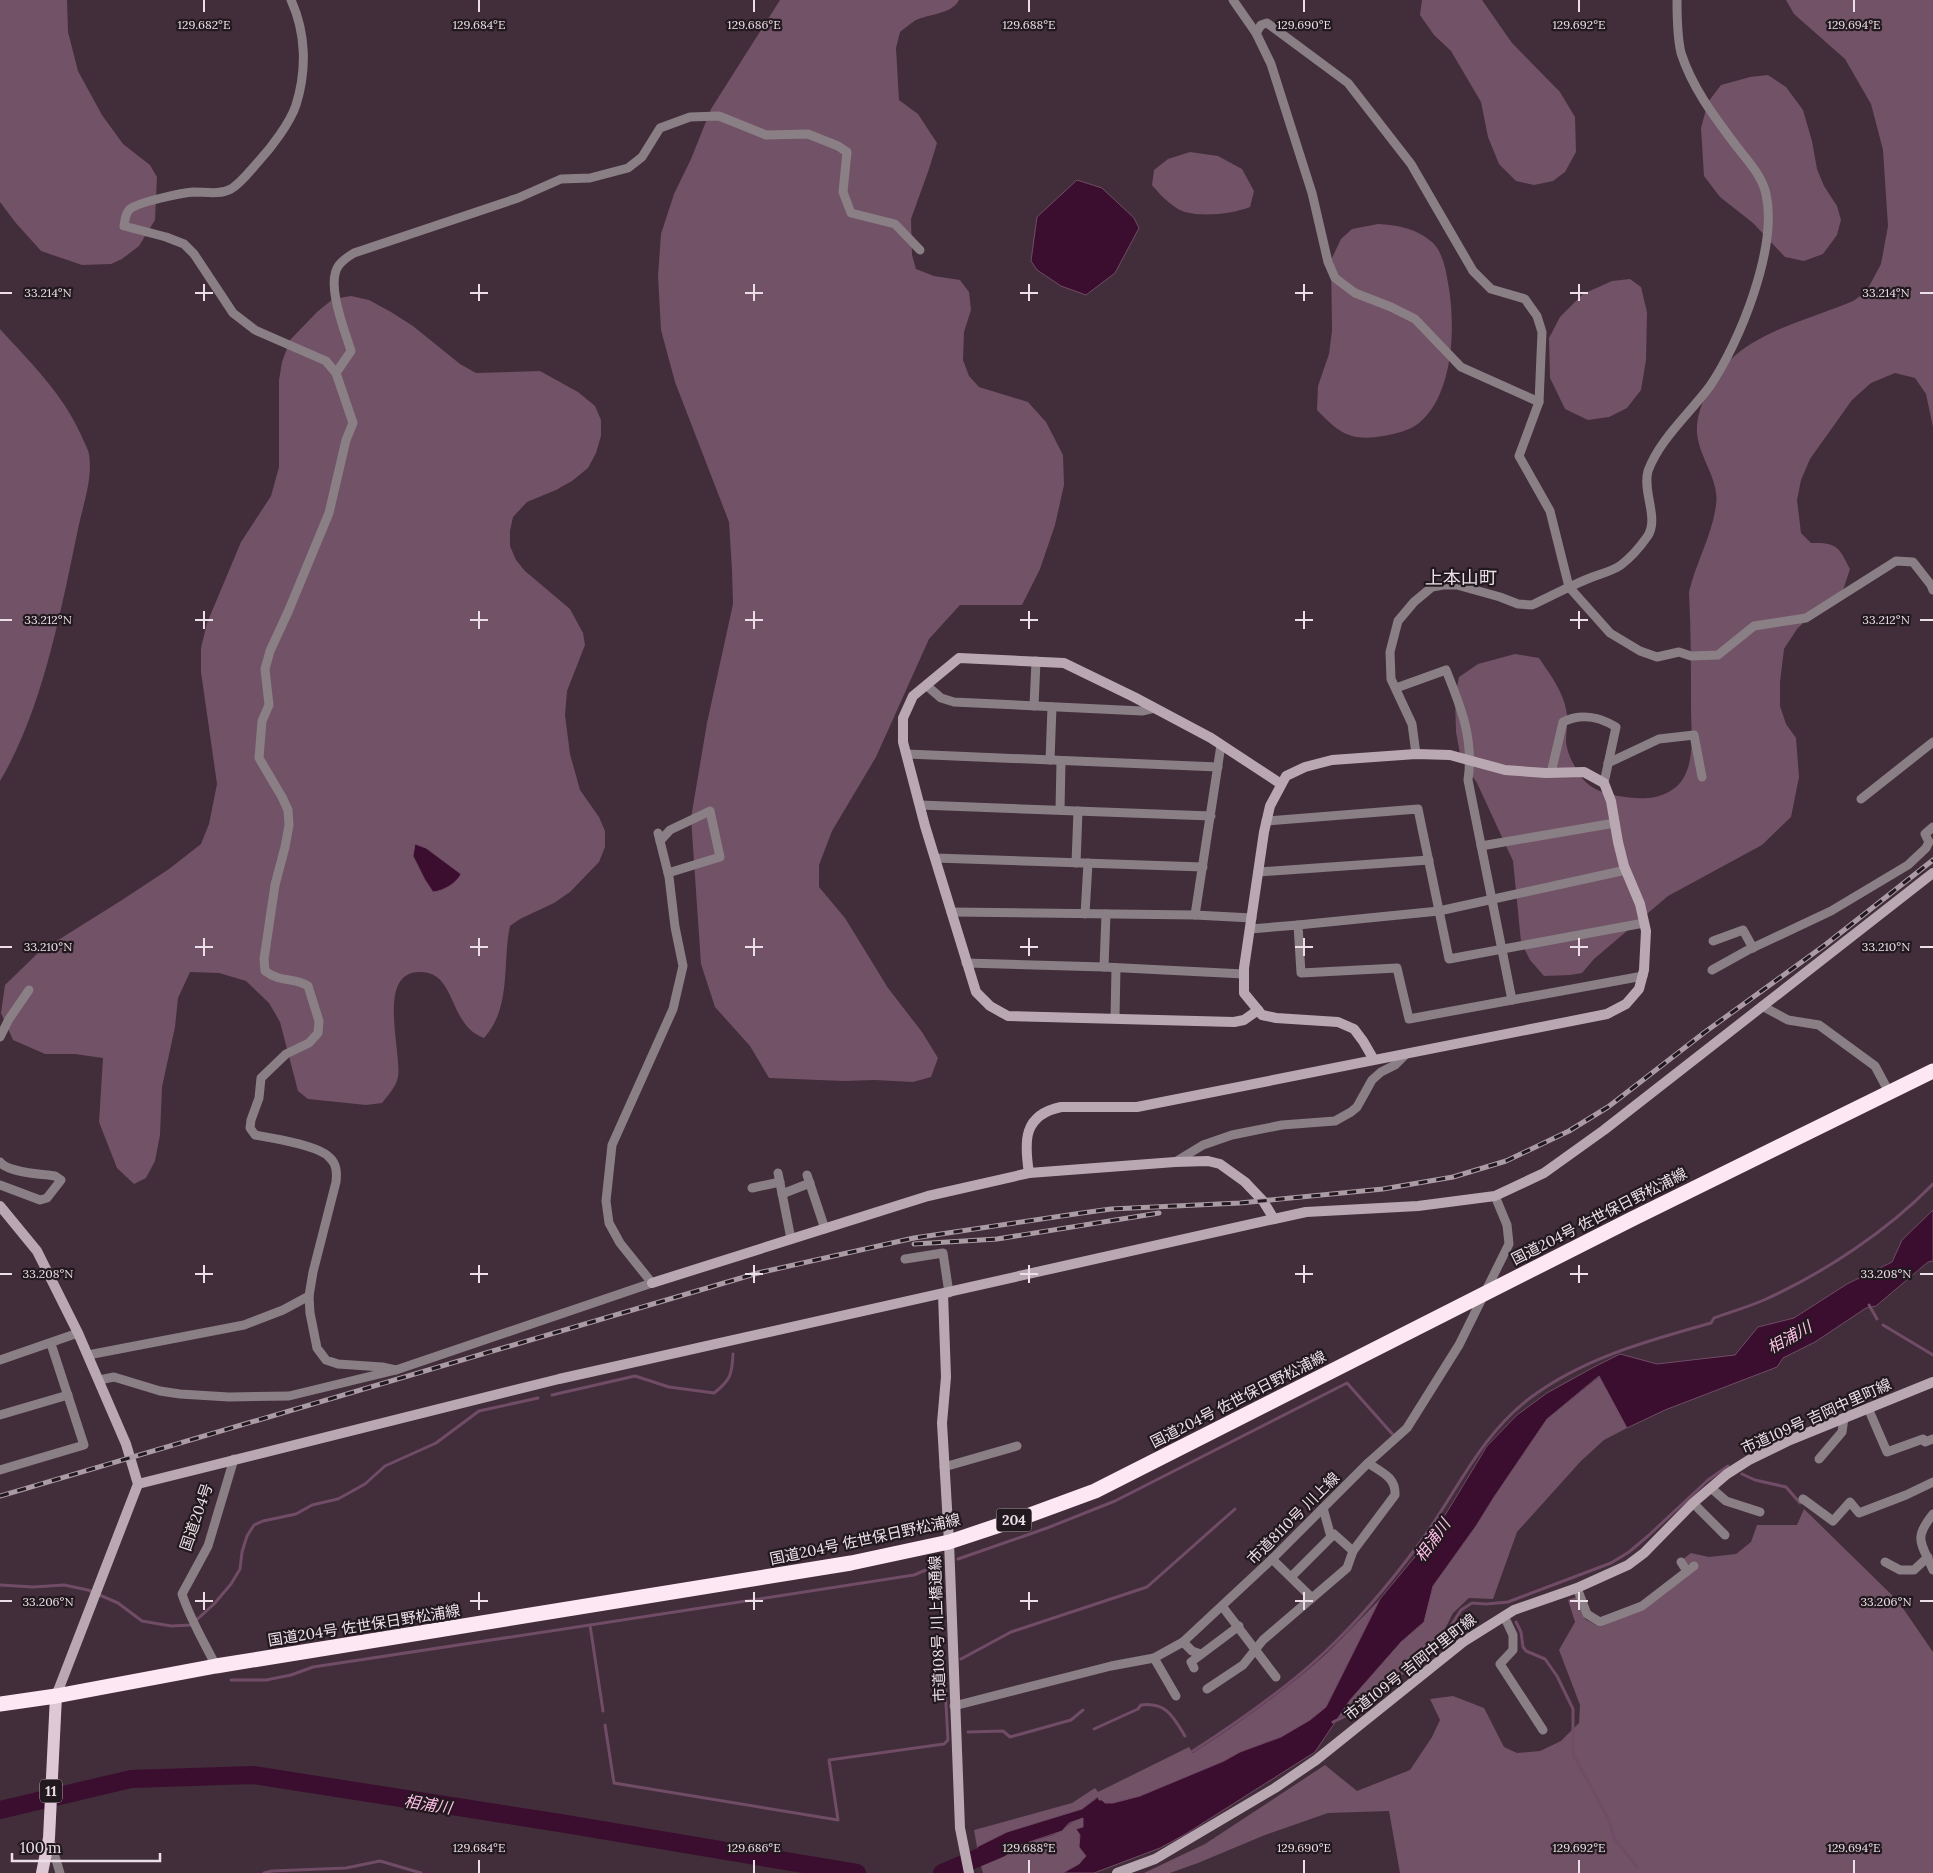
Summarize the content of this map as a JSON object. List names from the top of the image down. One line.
{"streets":{"highway":["国道204号 佐世保日野松浦線","204"],"main road":["11"],"street":["市道109号 吉岡中里町線","国道204号","市道8110号 川上線","市道108号 川上橋通線"]},"crossings":[["国道204号 佐世保日野松浦線","国道204号"],["国道204号 佐世保日野松浦線","市道8110号 川上線"],["国道204号 佐世保日野松浦線","204"],["国道204号 佐世保日野松浦線","市道108号 川上橋通線"],["国道204号 佐世保日野松浦線","11"],["市道8110号 川上線","市道108号 川上橋通線"],["204","11"]],"districts":["上本山町"],"water":["相浦川"],"scale_bar":"100 m","coordinates":["129.682°E","129.684°E","129.686°E","129.688°E","129.690°E","129.692°E","129.694°E","33.214°N","33.212°N","33.210°N","33.208°N","33.206°N"]}
